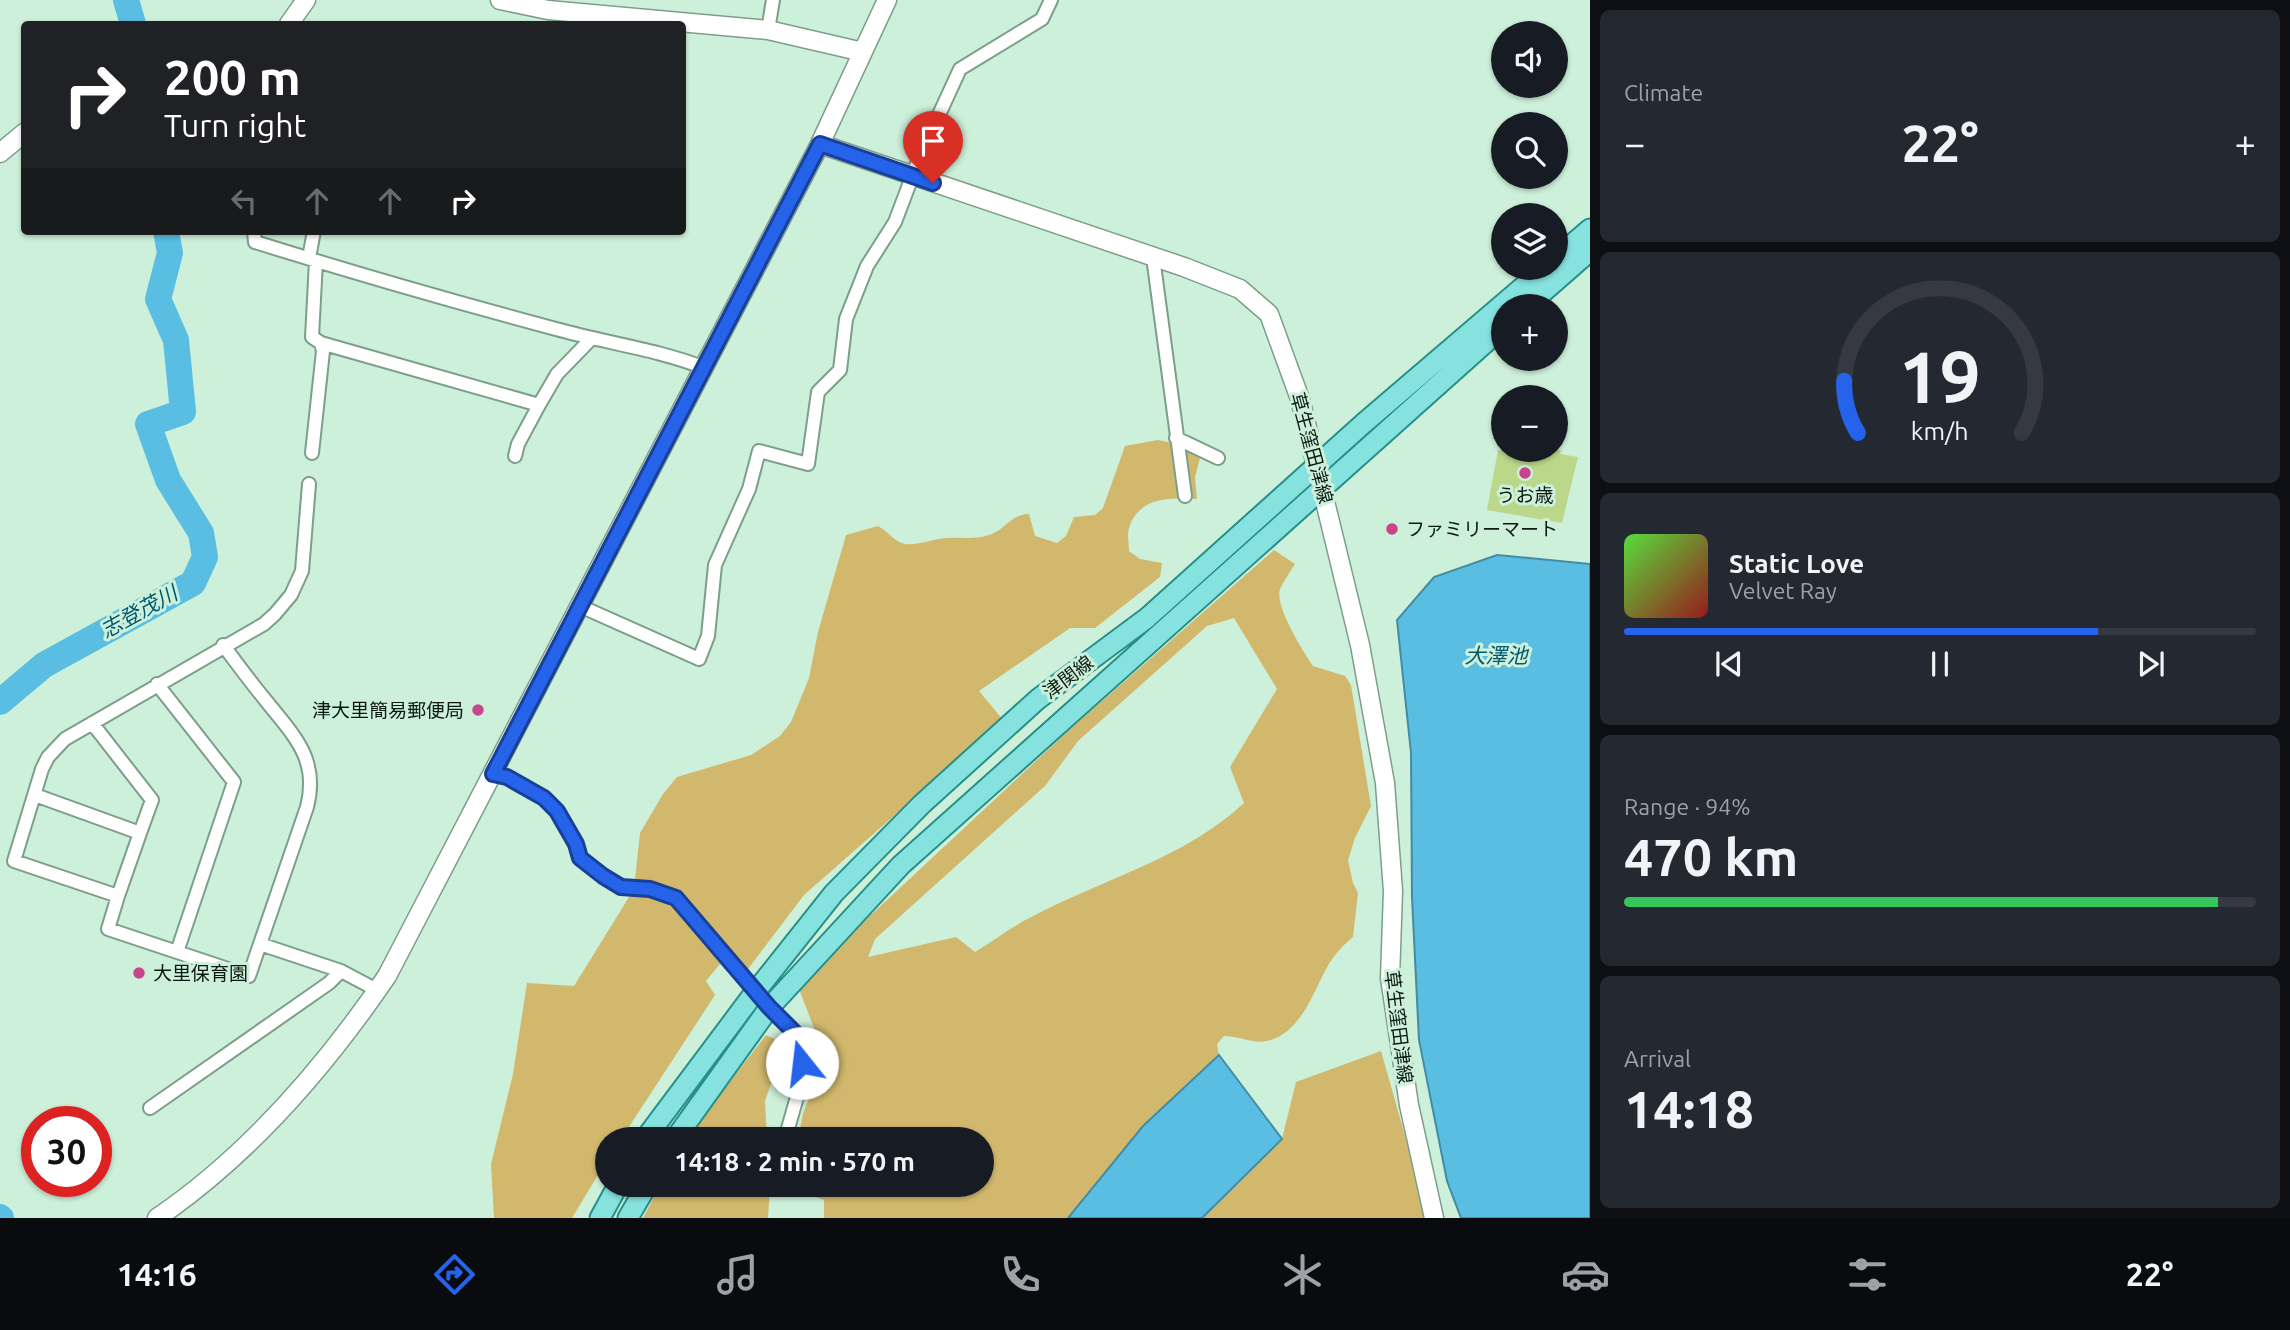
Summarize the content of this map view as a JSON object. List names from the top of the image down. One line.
{"streets":{"main road":["草生窪田津線","津関線"]},"crossings":[["草生窪田津線","津関線"]],"water":["志登茂川","大澤池"],"places":["うお歳","ファミリーマート","津大里簡易郵便局","大里保育園"],"page":{"tile":["Climate",["Range · 94%","470 km"],["Arrival","14:18"]],"map_buttons":["+","−"],"turn":["200 m","Turn right"],"heat":["−","22°","+"],"song":["Static Love","Velvet Ray"],"limit":"30","trip":"14:18 · 2 min · 570 m","tabs":["14:16","22°"],"gauge":["19","km/h"]}}
